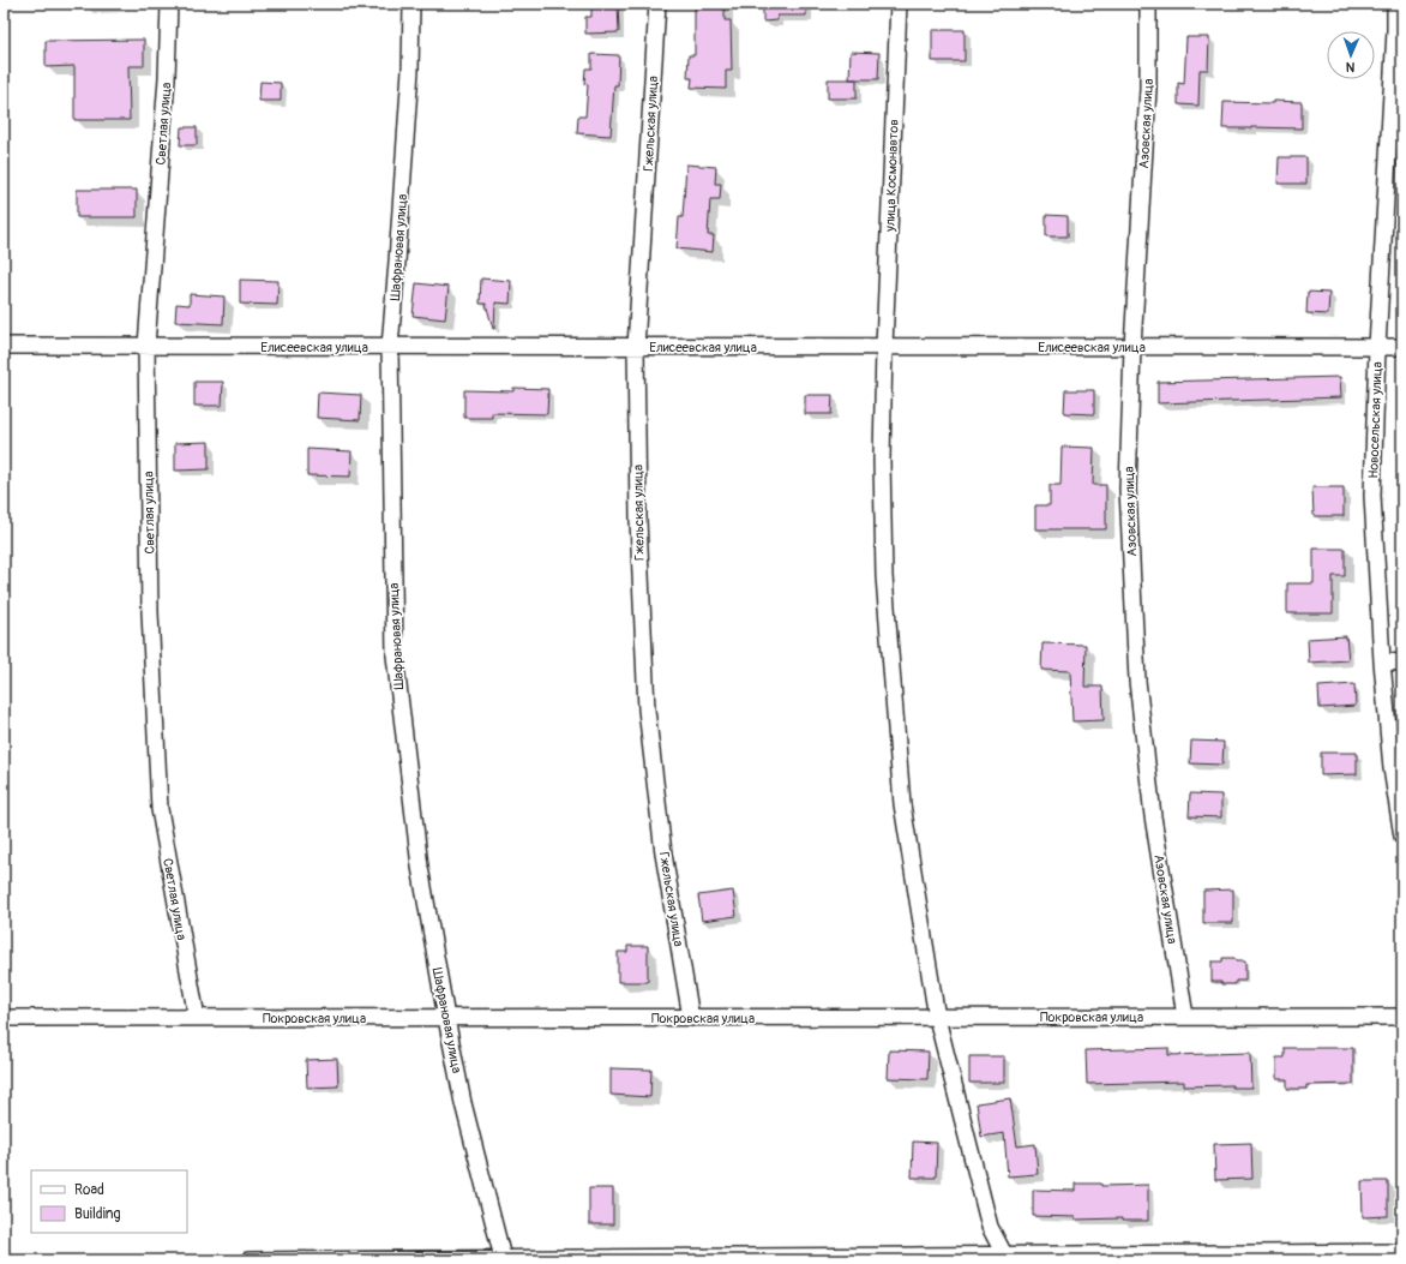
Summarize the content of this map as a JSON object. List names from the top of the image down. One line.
{"streets":{"street":["Светлая улица","Гжельская улица","Азовская улица","улица Космонавтов","Шафрановая улица","Елисеевская улица","Новосельская улица","Покровская улица"]},"crossings":[["Светлая улица","Елисеевская улица"],["Светлая улица","Покровская улица"],["Гжельская улица","Елисеевская улица"],["Гжельская улица","Покровская улица"],["Азовская улица","Елисеевская улица"],["Азовская улица","Покровская улица"],["улица Космонавтов","Елисеевская улица"],["улица Космонавтов","Покровская улица"],["Шафрановая улица","Елисеевская улица"],["Шафрановая улица","Покровская улица"],["Елисеевская улица","Новосельская улица"]],"legend":["Road","Building"],"north":"bottom"}
